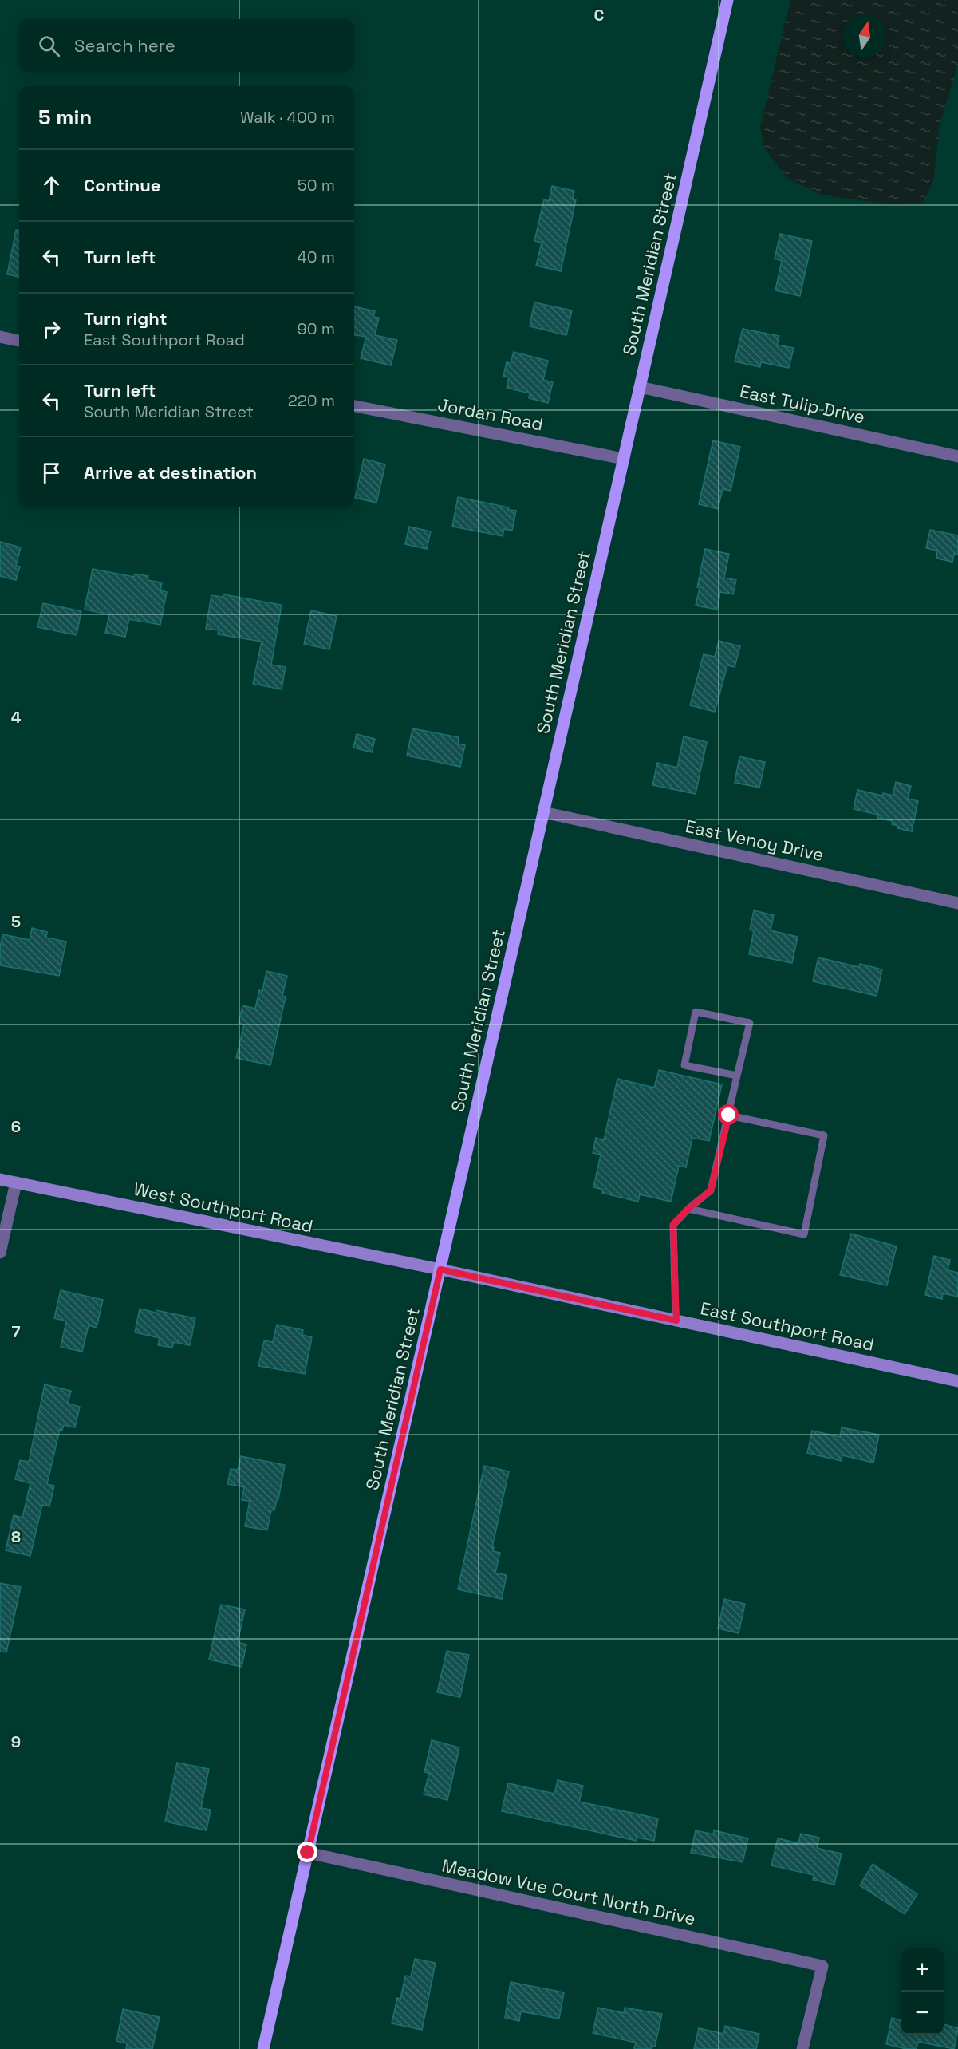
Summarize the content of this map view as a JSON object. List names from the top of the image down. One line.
{"streets":{"main road":["South Meridian Street","West Southport Road","East Southport Road"],"street":["East Tulip Drive","Jordan Road","East Venoy Drive","Meadow Vue Court North Drive"]},"crossings":[["South Meridian Street","East Tulip Drive"],["South Meridian Street","Jordan Road"],["South Meridian Street","East Venoy Drive"],["South Meridian Street","West Southport Road"],["South Meridian Street","East Southport Road"],["South Meridian Street","Meadow Vue Court North Drive"],["West Southport Road","East Southport Road"]],"north":"top","page":{"search":"Search here","heading":["5 min","Walk · 400 m"],"list":[["Continue","50 m"],["Turn left","40 m"],["Turn right","East Southport Road","90 m"],["Turn left","South Meridian Street","220 m"],"Arrive at destination"],"map_buttons":["+","−"]},"grid":{"columns":["C"],"rows":["4","5","6","7","8","9"]}}
